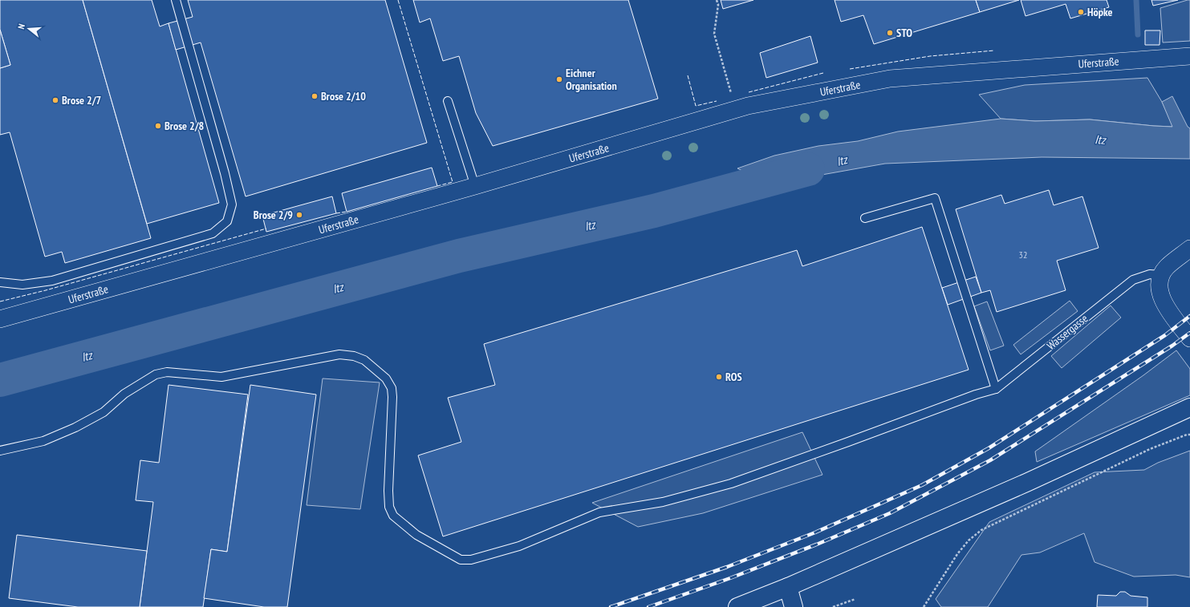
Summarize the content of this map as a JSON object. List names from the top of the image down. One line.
{"streets":{"street":["Uferstraße"],"lane":["Wassergasse"]},"water":["Itz"],"places":["Höpke","STO","Eichner Organisation","Brose 2/10","Brose 2/7","Brose 2/8","Brose 2/9","ROS"],"house_numbers":["32"],"north":"left"}
